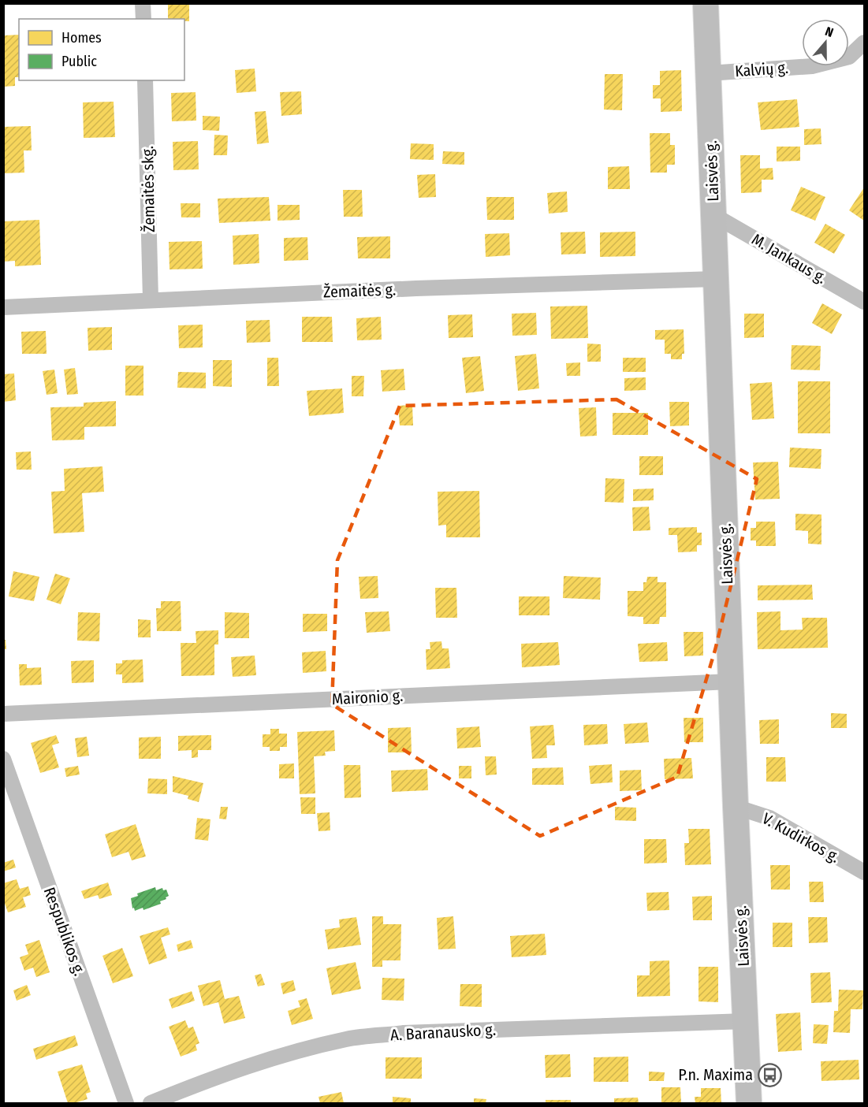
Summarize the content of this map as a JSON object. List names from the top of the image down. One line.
{"streets":{"main road":["Laisvės g."],"street":["Kalvių g.","Žemaitės skg.","M. Jankaus g.","Žemaitės g.","Maironio g.","V. Kudirkos g.","Respublikos g.","A. Baranausko g."]},"crossings":[["Kalvių g.","Laisvės g."],["Laisvės g.","M. Jankaus g."],["Laisvės g.","Žemaitės g."],["Laisvės g.","Maironio g."],["Laisvės g.","V. Kudirkos g."],["Laisvės g.","A. Baranausko g."],["Žemaitės skg.","Žemaitės g."]],"places":{"bus stop":["P.n. Maxima"]},"legend":["Homes","Public"],"north":"top"}
